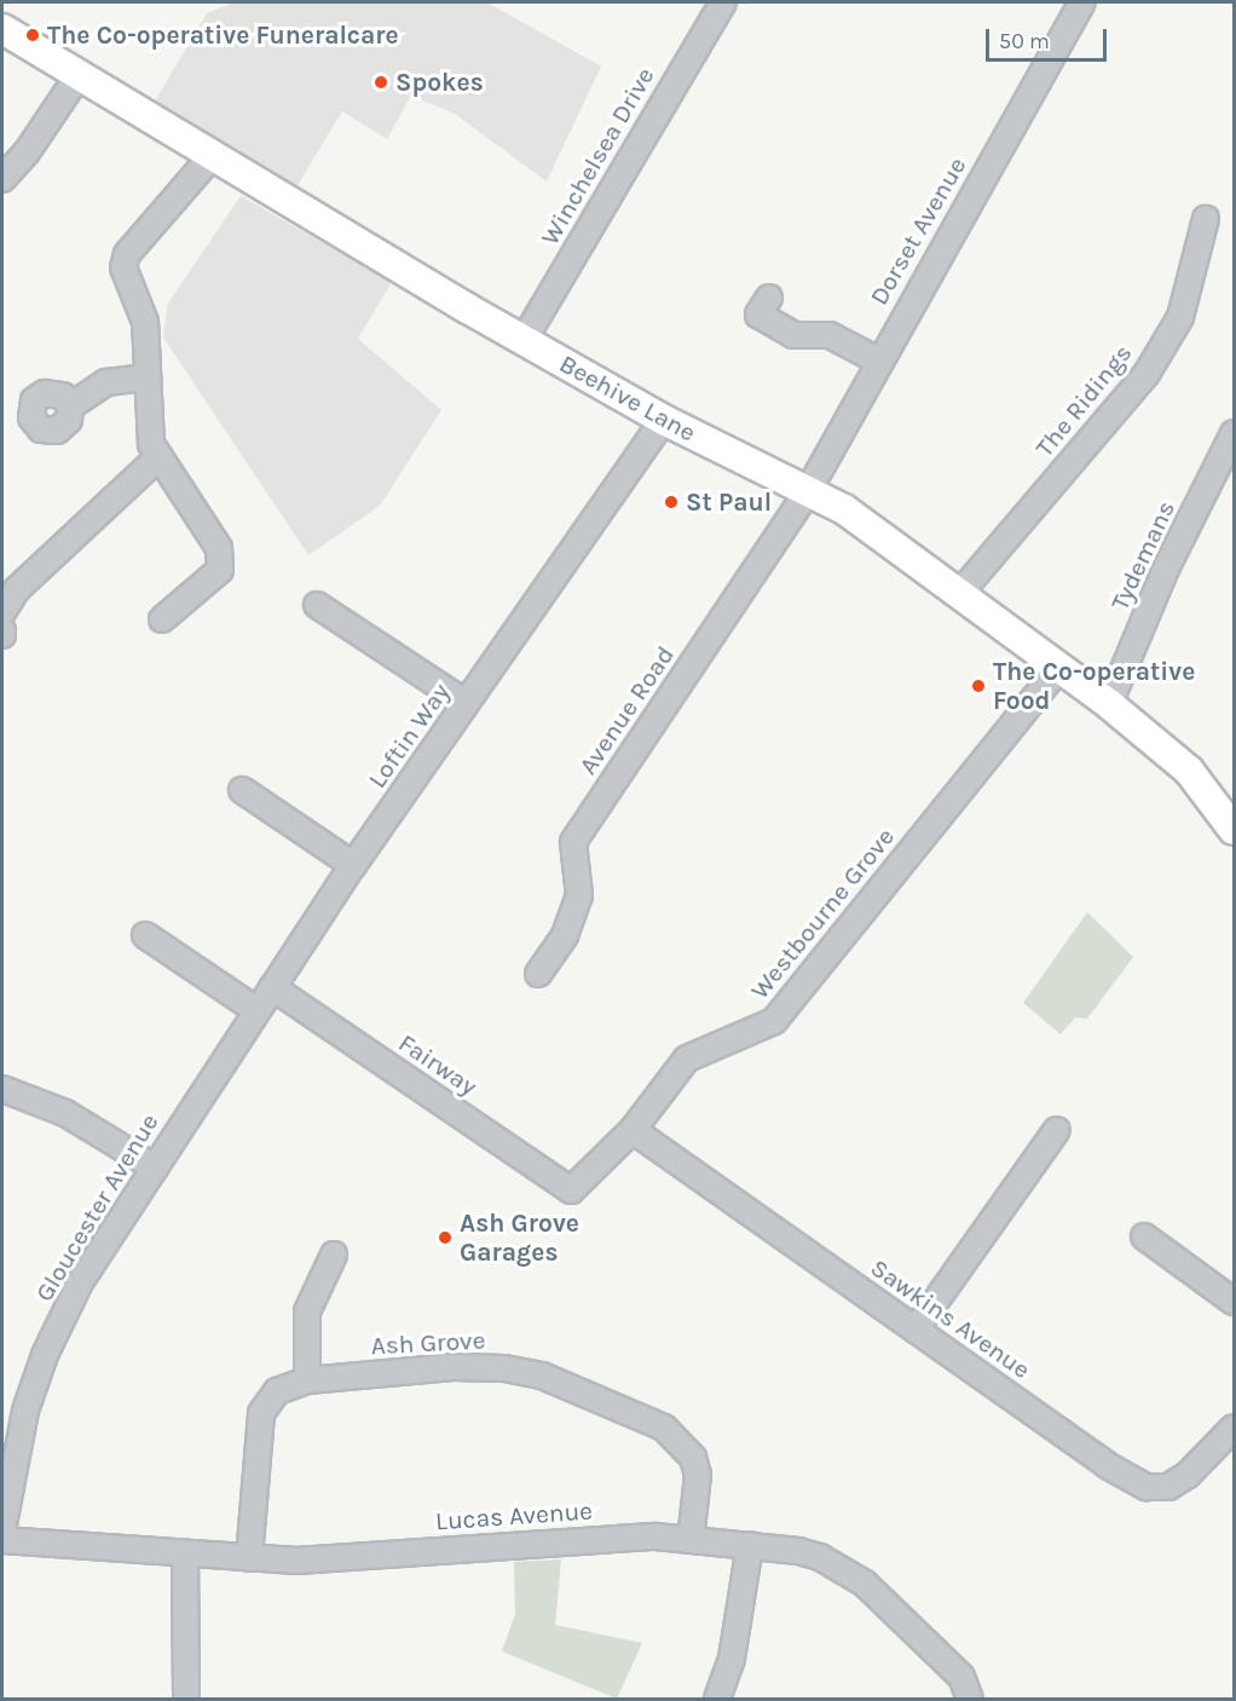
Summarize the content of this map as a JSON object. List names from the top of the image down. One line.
{"streets":{"main road":["Beehive Lane"],"street":["Winchelsea Drive","Dorset Avenue","The Ridings","Tydemans","Avenue Road","Loftin Way","Westbourne Grove","Fairway","Gloucester Avenue","Sawkins Avenue","Ash Grove","Lucas Avenue"]},"crossings":[["Winchelsea Drive","Beehive Lane"],["Dorset Avenue","Beehive Lane"],["Dorset Avenue","Avenue Road"],["Beehive Lane","The Ridings"],["Beehive Lane","Tydemans"],["Beehive Lane","Avenue Road"],["Beehive Lane","Loftin Way"],["Beehive Lane","Westbourne Grove"],["Loftin Way","Fairway"],["Loftin Way","Gloucester Avenue"],["Westbourne Grove","Fairway"],["Westbourne Grove","Sawkins Avenue"],["Ash Grove","Lucas Avenue"]],"places":["The Co-operative Funeralcare","Spokes","St Paul","The Co-operative Food","Ash Grove Garages"],"scale_bar":"50 m"}
